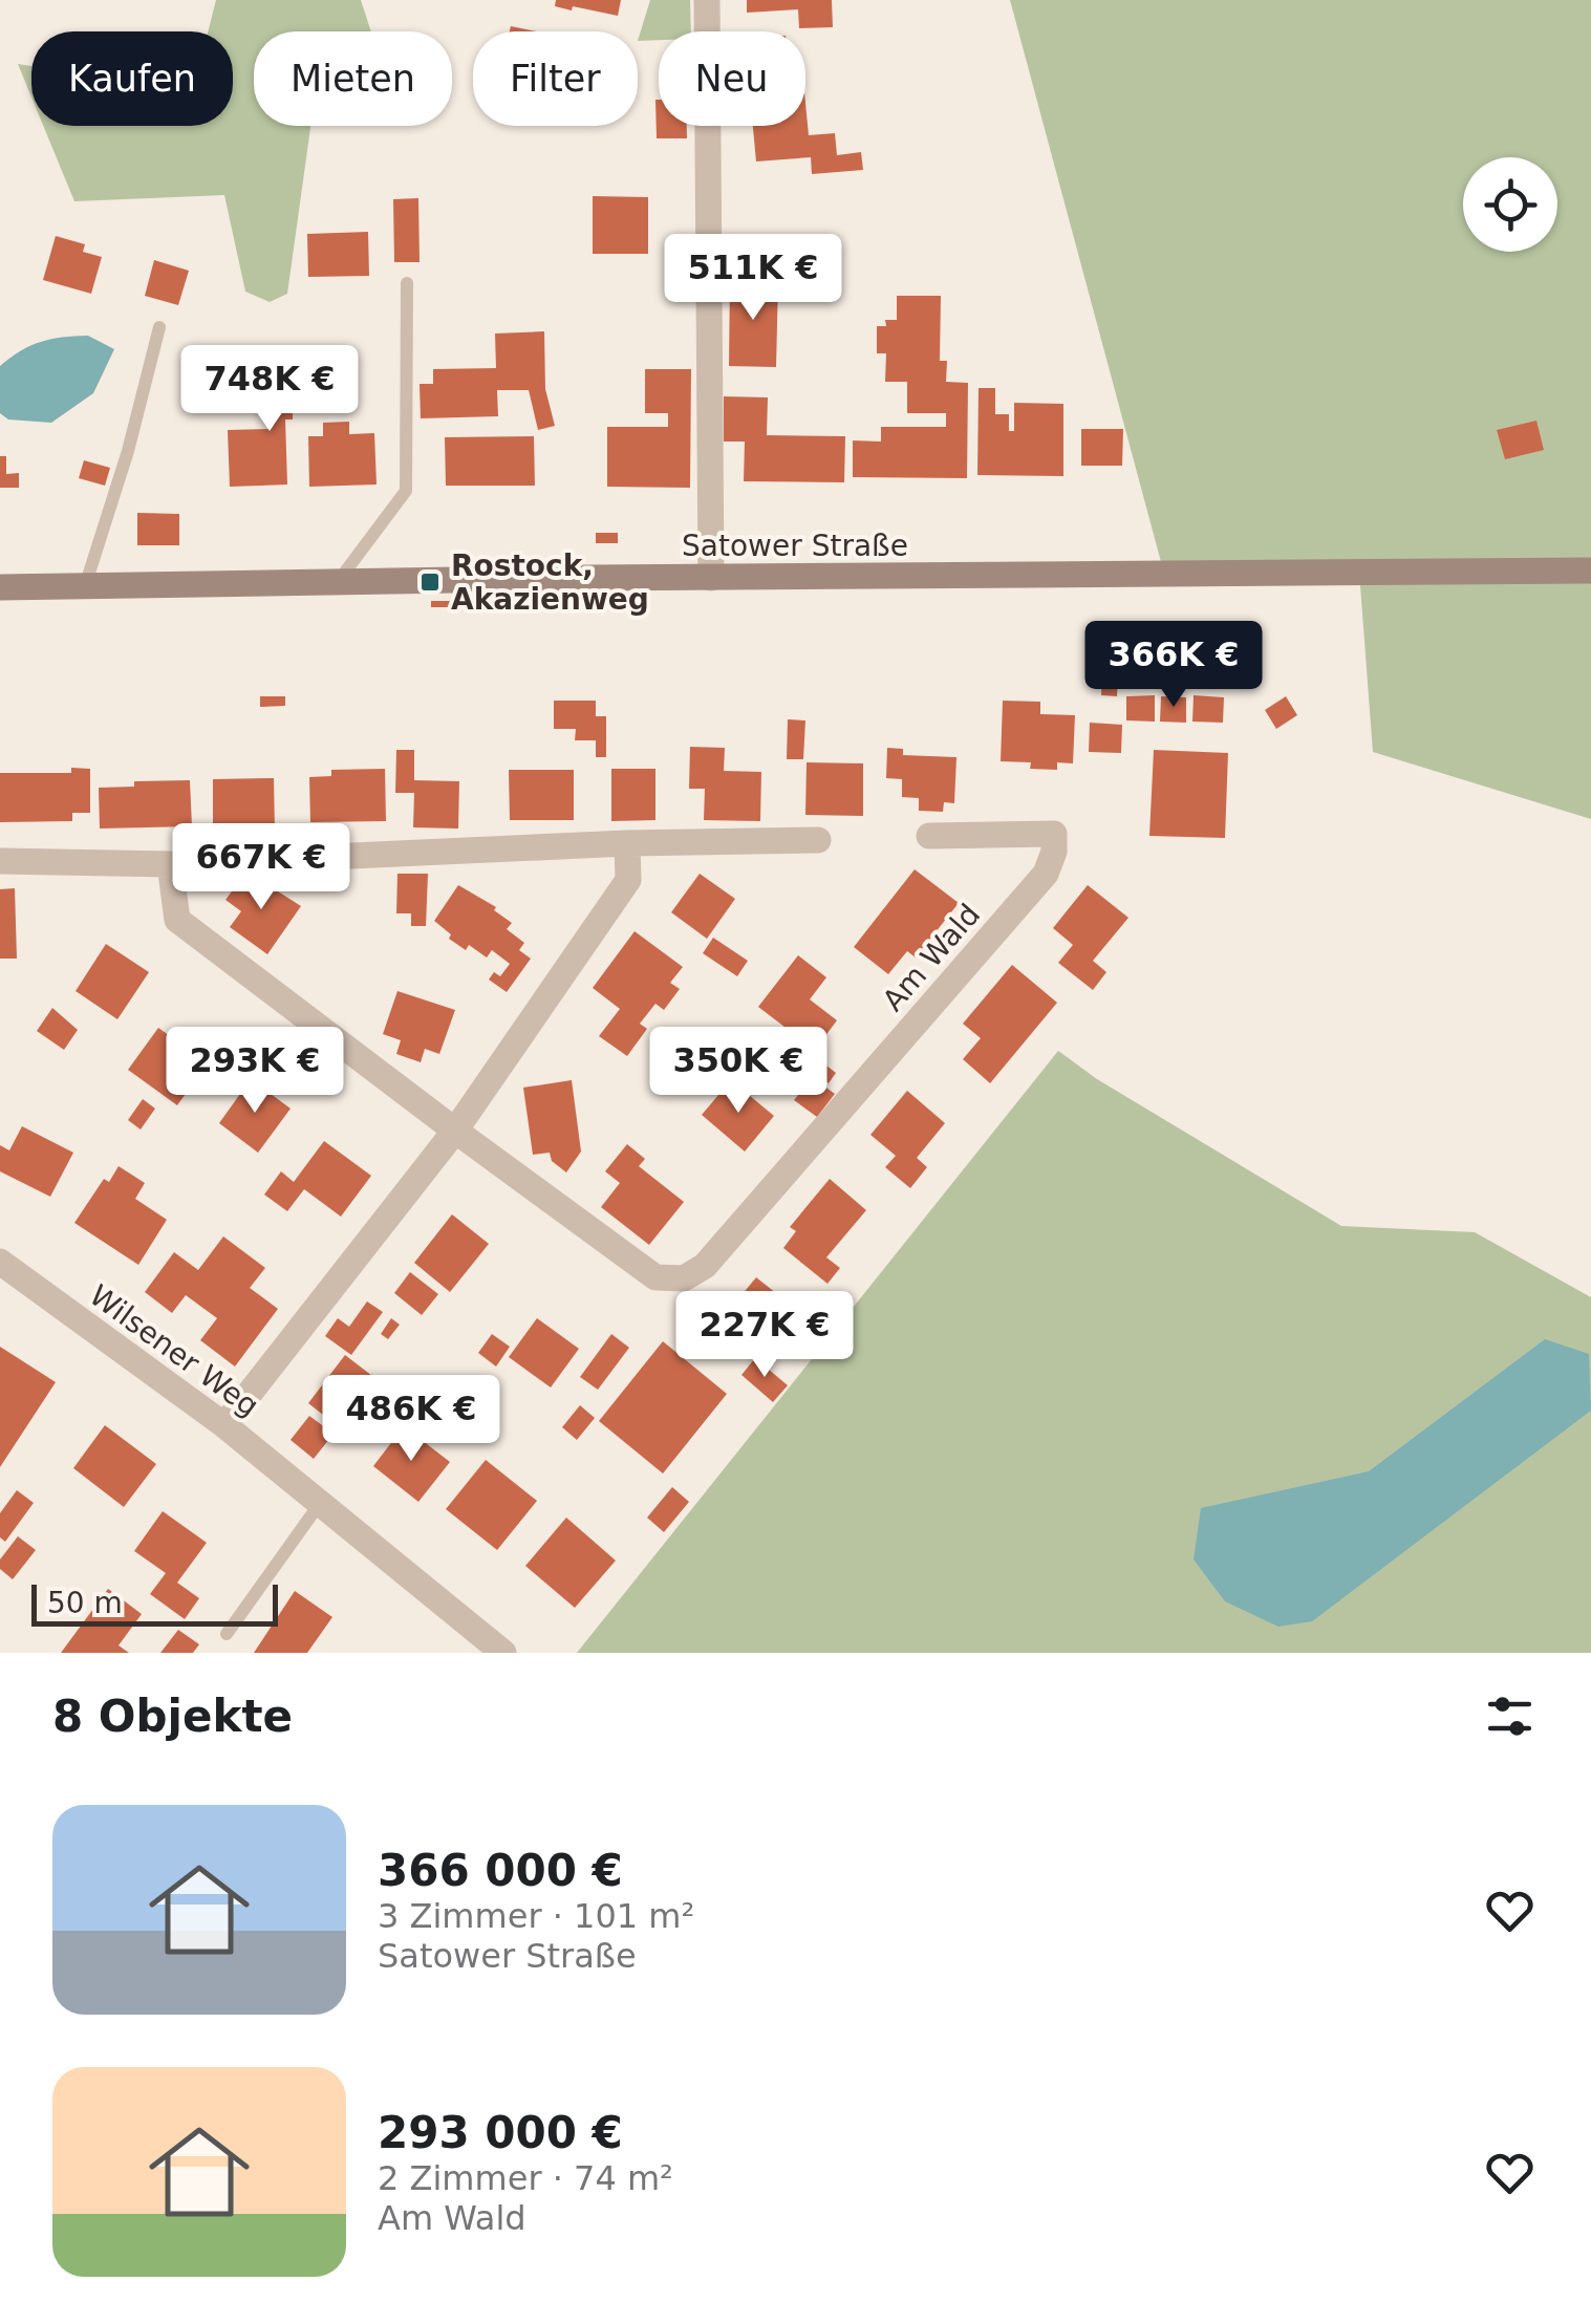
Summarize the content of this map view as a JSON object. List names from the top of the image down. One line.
{"streets":{"main road":["Satower Straße"],"street":["Am Wald","Wilsener Weg"]},"places":{"transit":["Rostock, Akazienweg"]},"scale_bar":"50 m","page":{"chip":["Kaufen","Mieten","Filter","Neu"],"price":["511K €","748K €","366K €","667K €","293K €","350K €","227K €","486K €"],"scale":"50 m","heading":"8 Objekte","list":[{"name":"366 000 €","note":"3 Zimmer · 101 m² · Satower Straße"},{"name":"293 000 €","note":"2 Zimmer · 74 m² · Am Wald"}]}}
